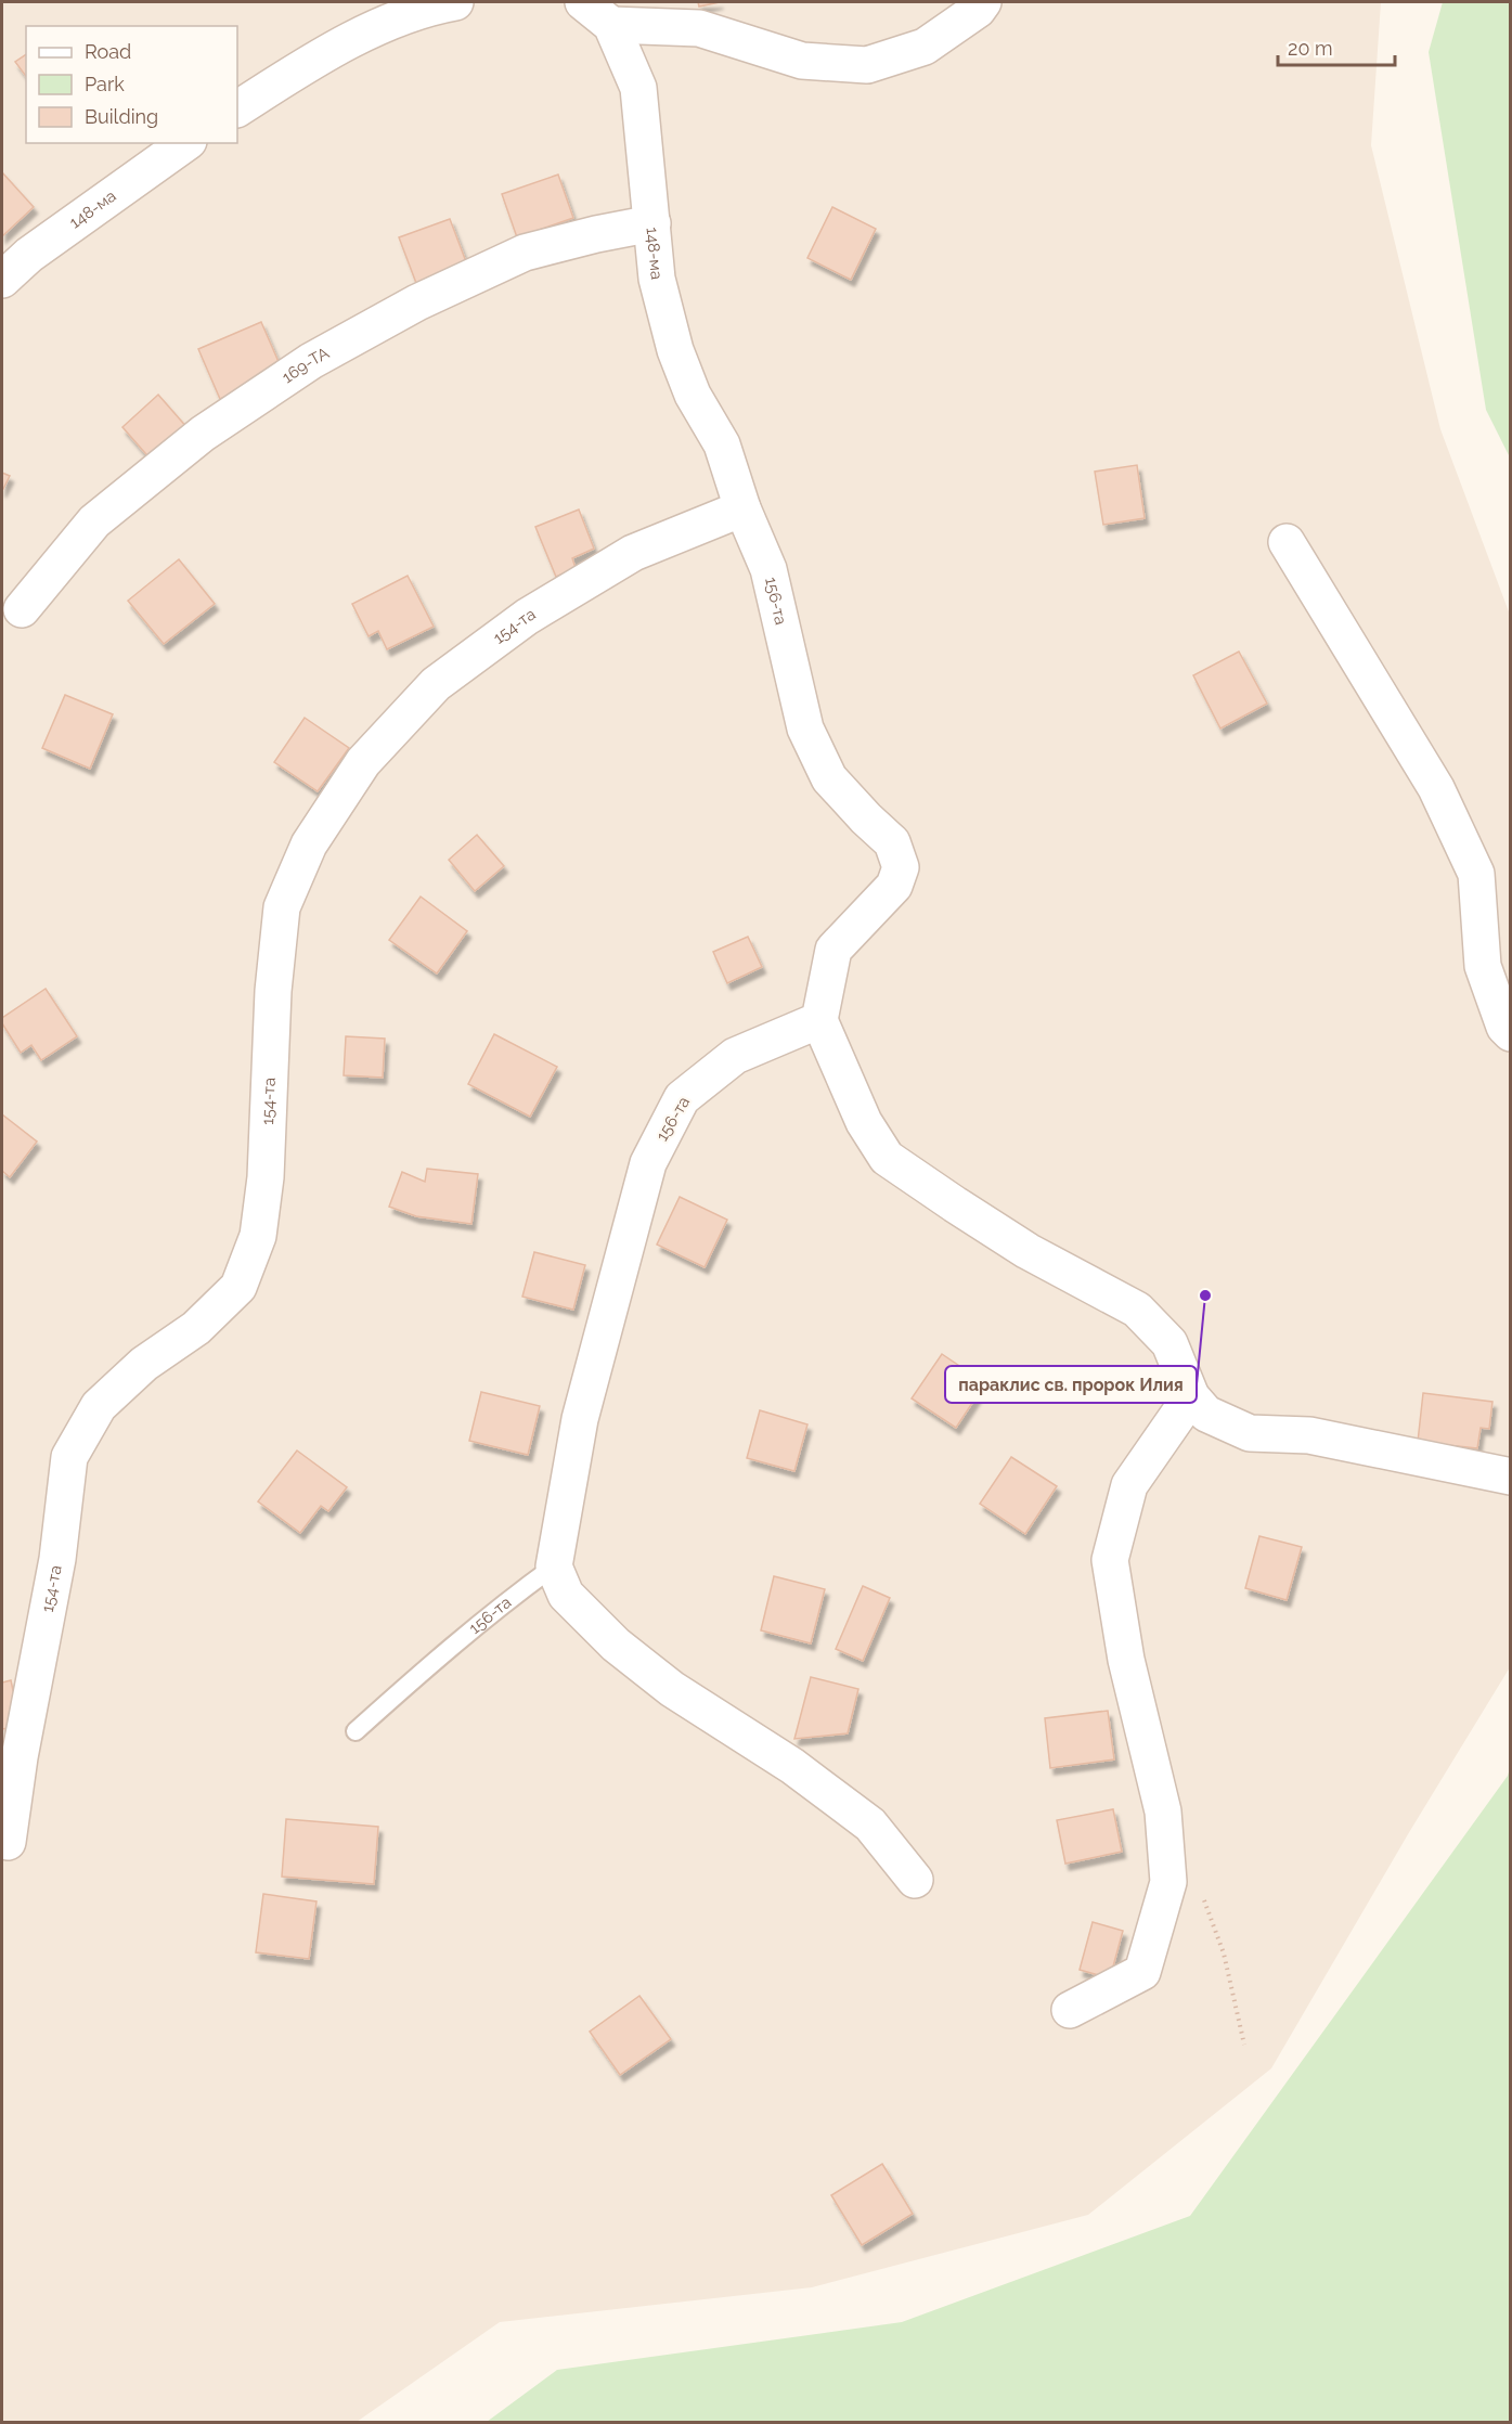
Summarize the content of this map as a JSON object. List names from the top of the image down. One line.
{"streets":{"street":["148-ма","169-TA","156-та","154-та"]},"crossings":[["148-ма","169-TA"],["148-ма","156-та"],["148-ма","154-та"],["156-та","154-та"]],"places":["параклис св. пророк Илия"],"legend":["Road","Park","Building"],"scale_bar":"20 m"}
